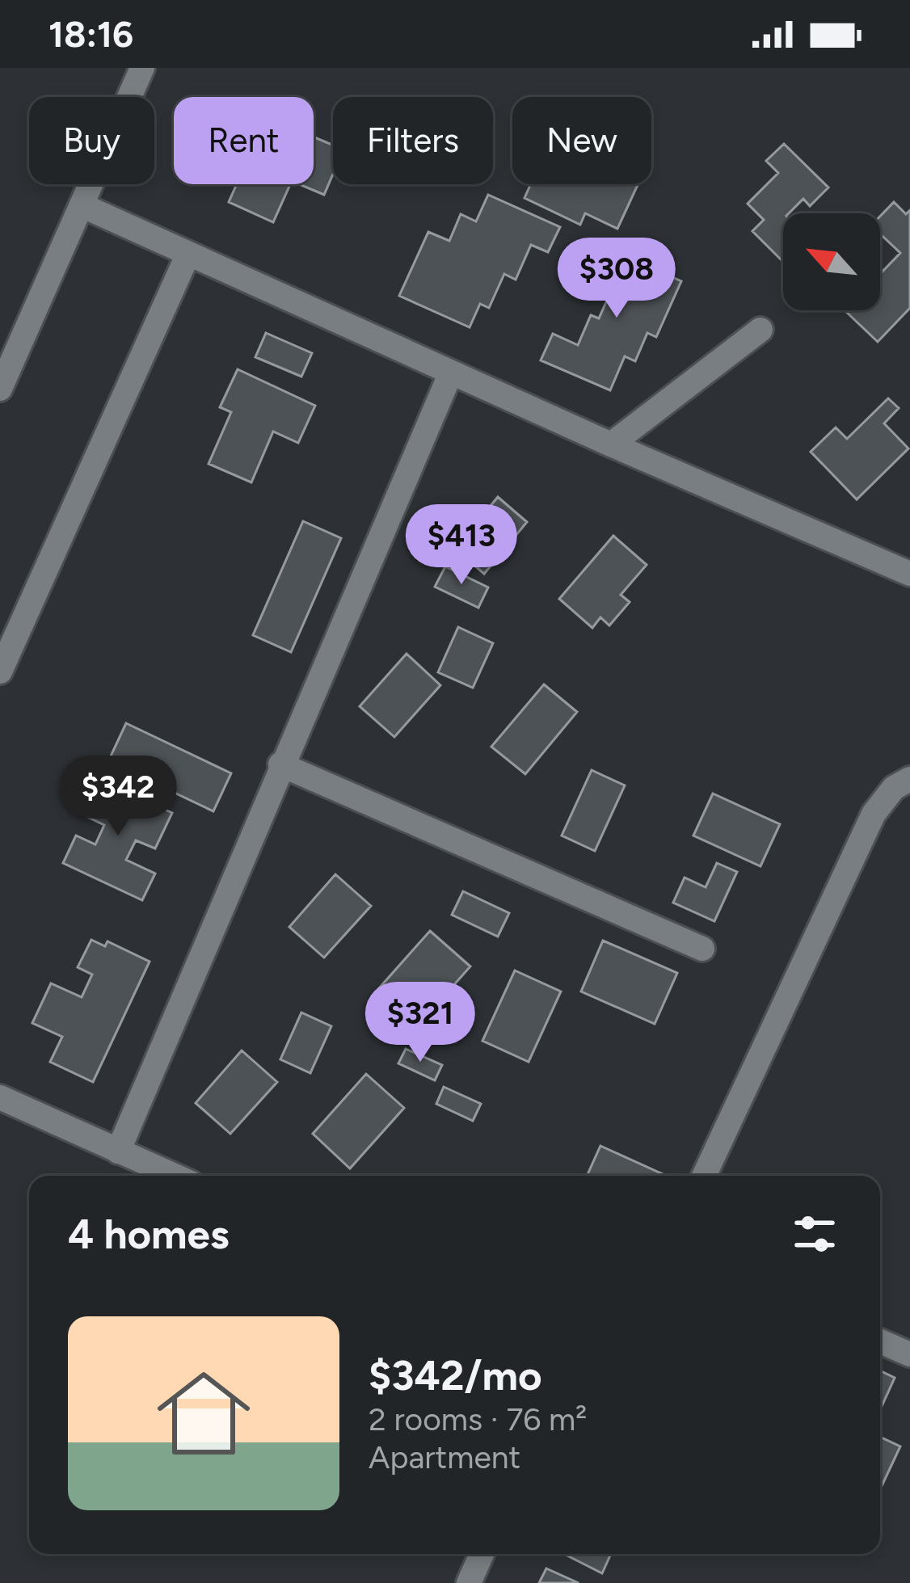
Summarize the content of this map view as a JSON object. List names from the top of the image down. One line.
{"north":"top left","page":{"status":"18:16","chip":["Buy","Rent","Filters","New"],"price":["$308","$413","$342","$321"],"heading":"4 homes","list":[{"name":"$342/mo","note":"2 rooms · 76 m² · Apartment"}]}}
